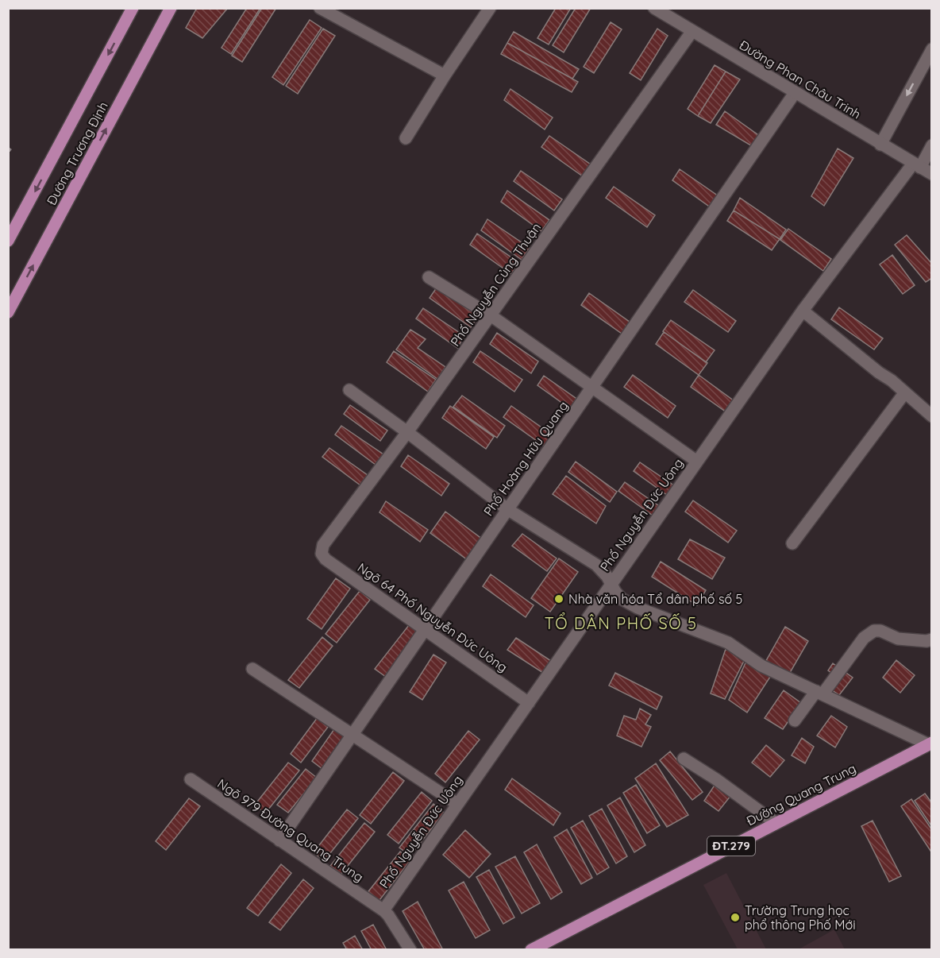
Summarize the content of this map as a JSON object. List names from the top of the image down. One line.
{"streets":{"main road":["Đường Trương Định","Đường Quang Trung","ĐT.279"],"street":["Đường Phan Châu Trinh","Phố Nguyễn Củng Thuận","Phố Hoàng Hữu Quang","Phố Nguyễn Đức Uông","Ngõ 64 Phố Nguyễn Đức Uông","Ngõ 979 Đường Quang Trung"]},"crossings":[["Đường Phan Châu Trinh","Phố Nguyễn Củng Thuận"],["Đường Phan Châu Trinh","Phố Hoàng Hữu Quang"],["Đường Phan Châu Trinh","Phố Nguyễn Đức Uông"],["Phố Nguyễn Củng Thuận","Ngõ 64 Phố Nguyễn Đức Uông"],["Phố Hoàng Hữu Quang","Ngõ 64 Phố Nguyễn Đức Uông"],["Phố Hoàng Hữu Quang","Ngõ 979 Đường Quang Trung"],["Phố Nguyễn Đức Uông","Ngõ 64 Phố Nguyễn Đức Uông"],["Phố Nguyễn Đức Uông","Ngõ 979 Đường Quang Trung"]],"districts":["TỔ DÂN PHỐ SỐ 5"],"places":["Nhà văn hóa Tổ dân phố số 5","Trường Trung học phổ thông Phố Mới"]}
